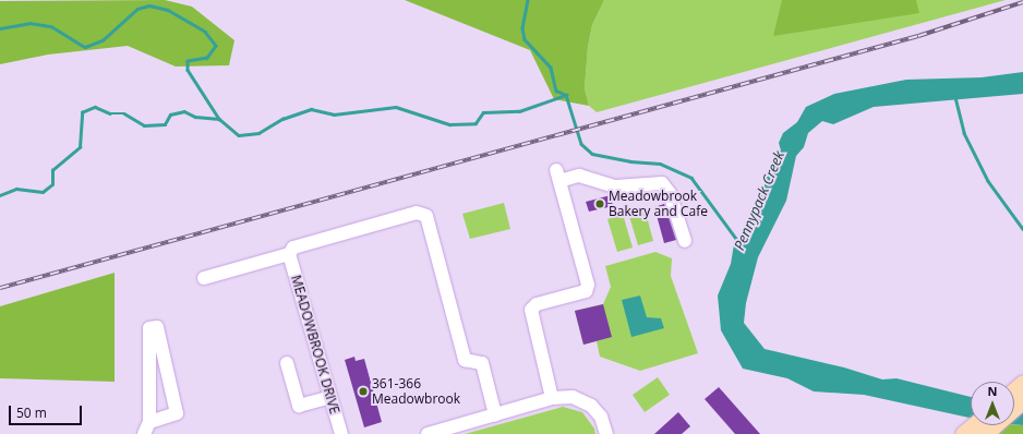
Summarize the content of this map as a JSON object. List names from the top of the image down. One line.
{"streets":{"street":["MEADOWBROOK DRIVE"]},"water":["Pennypack Creek"],"places":["Meadowbrook Bakery and Cafe","361-366 Meadowbrook"],"scale_bar":"50 m","north":"top"}
